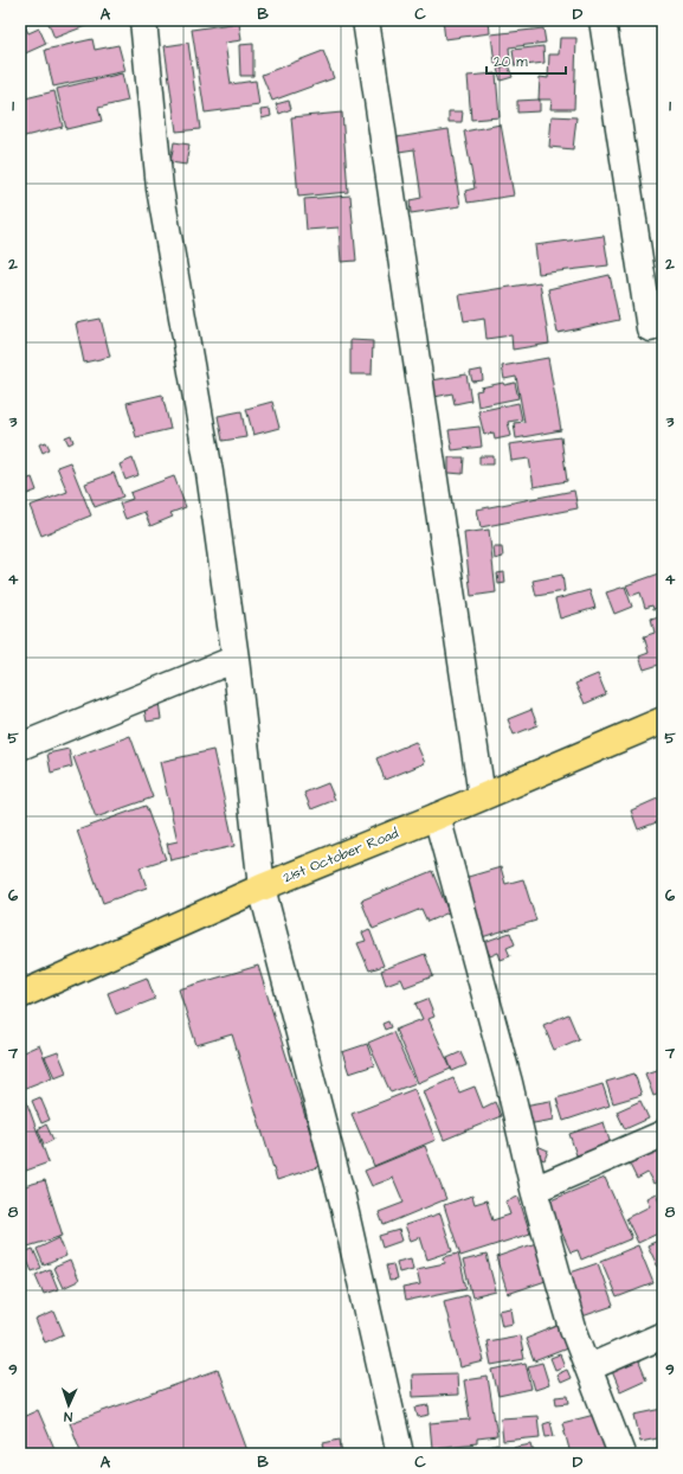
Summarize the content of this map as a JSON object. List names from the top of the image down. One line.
{"streets":{"main road":["21st October Road"]},"scale_bar":"20 m","north":"bottom","grid":{"columns":["A","B","C","D"],"rows":["1","2","3","4","5","6","7","8","9"]}}
